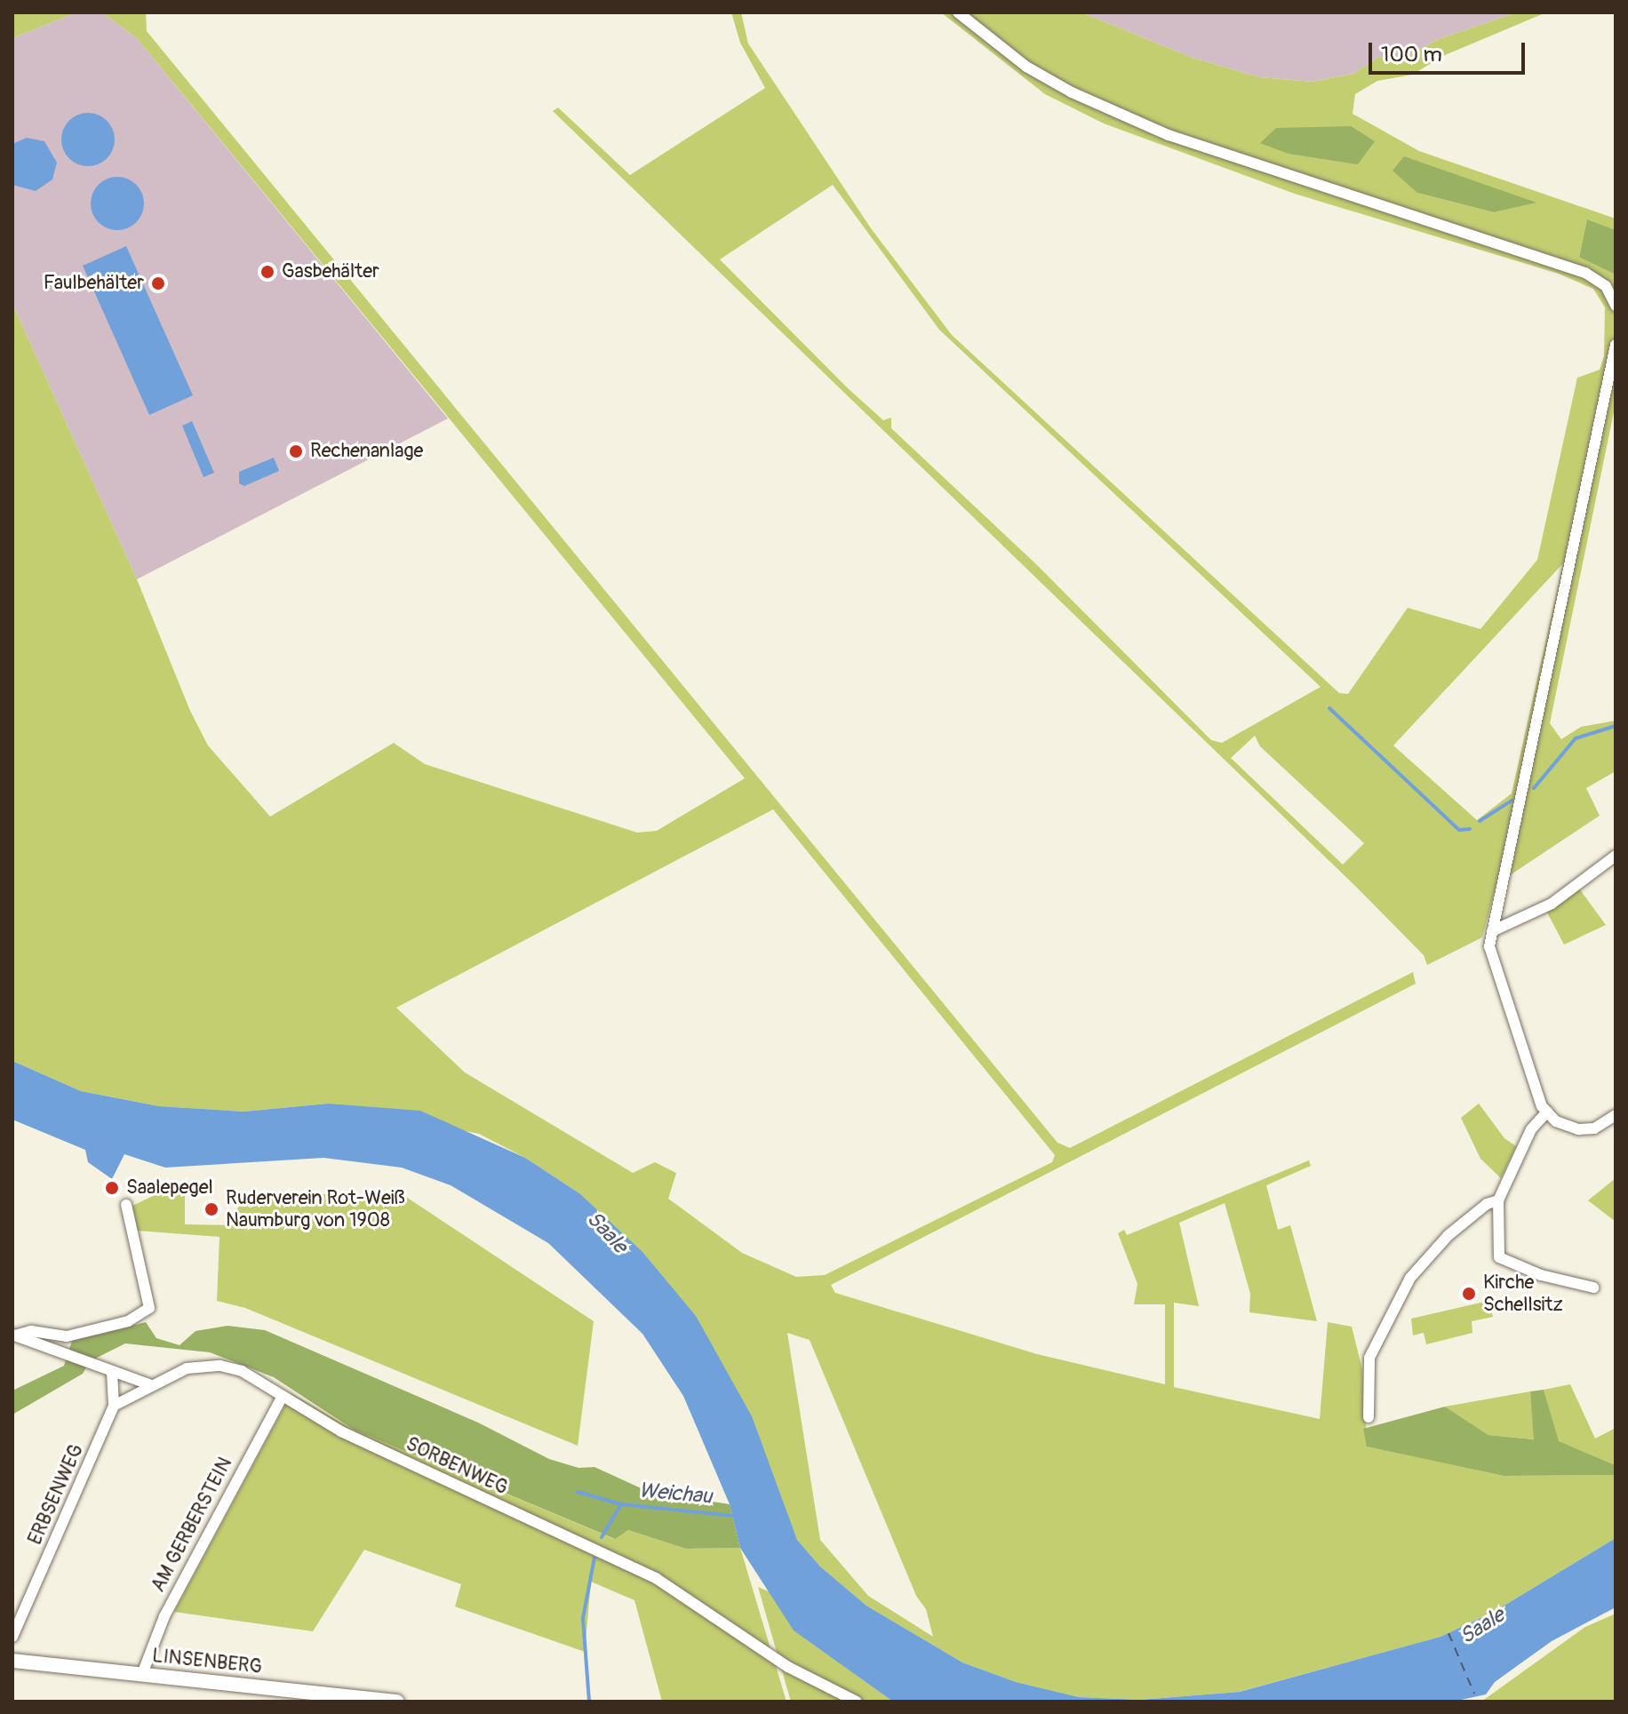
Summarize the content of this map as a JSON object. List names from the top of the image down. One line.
{"streets":{"main road":["LINSENBERG"],"street":["SORBENWEG","ERBSENWEG","AM GERBERSTEIN"]},"crossings":[["SORBENWEG","ERBSENWEG"],["SORBENWEG","AM GERBERSTEIN"],["AM GERBERSTEIN","LINSENBERG"]],"water":["Saale","Weichau"],"places":["Gasbehälter","Faulbehälter","Rechenanlage","Saalepegel","Ruderverein Rot-Weiß Naumburg von 1908","Kirche Schellsitz"],"scale_bar":"100 m"}
